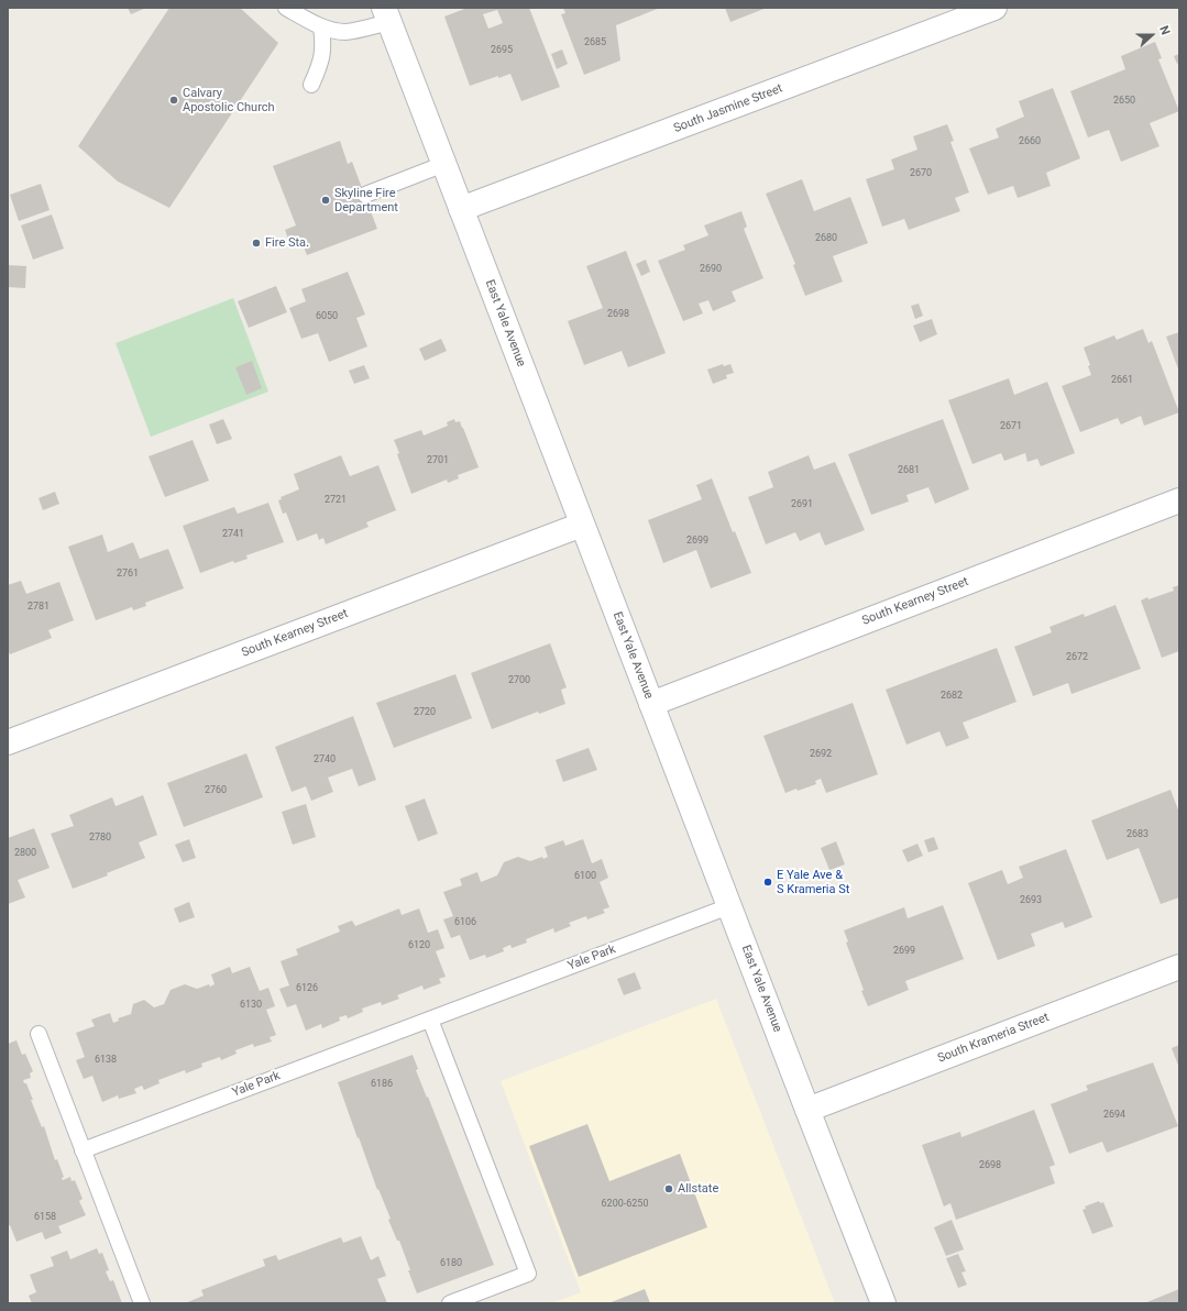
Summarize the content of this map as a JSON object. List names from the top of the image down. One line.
{"streets":{"street":["South Jasmine Street","East Yale Avenue","South Kearney Street","South Krameria Street"],"lane":["Yale Park"]},"crossings":[["South Jasmine Street","East Yale Avenue"],["East Yale Avenue","South Kearney Street"],["East Yale Avenue","Yale Park"],["East Yale Avenue","South Krameria Street"]],"places":["Calvary Apostolic Church","Skyline Fire Department","Fire Sta.","E Yale Ave & S Krameria St","Allstate"],"house_numbers":["2685","2695","2650","2660","2670","2680","2690","2698","6050","2661","2671","2701","2681","2721","2691","2741","2699","2761","2781","2672","2700","2682","2720","2692","2740","2760","2683","2780","2800","6100","2693","6106","6120","2699","6126","6130","6138","6186","2694","2698","6200-6250","6158","6180"],"north":"right"}
